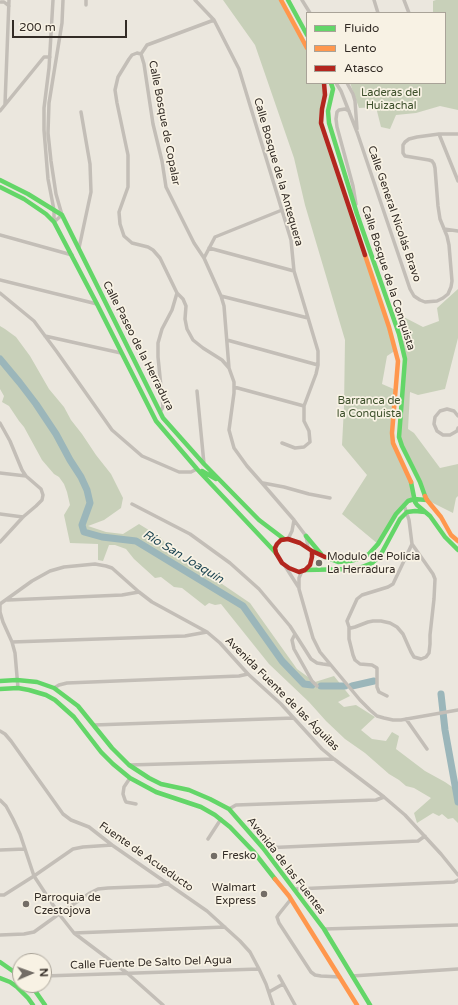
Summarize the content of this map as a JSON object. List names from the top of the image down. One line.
{"streets":{"main road":["Calle Bosque de la Conquista","Calle Paseo de la Herradura","Avenida de las Fuentes"],"street":["Calle Bosque de Copalar","Calle Bosque de la Antequera","Calle General Nicolás Bravo","Avenida Fuente de las Águilas","Fuente de Acueducto","Calle Fuente De Salto Del Agua"]},"crossings":[["Avenida Fuente de las Águilas","Avenida de las Fuentes"],["Fuente de Acueducto","Calle Fuente De Salto Del Agua"]],"water":["Río San Joaquín"],"parks":["Laderas del Huizachal","Barranca de la Conquista"],"places":["Modulo de Policia La Herradura","Fresko","Walmart Express","Parroquia de Czestojova"],"legend":["Fluido","Lento","Atasco"],"scale_bar":"200 m","north":"right"}
